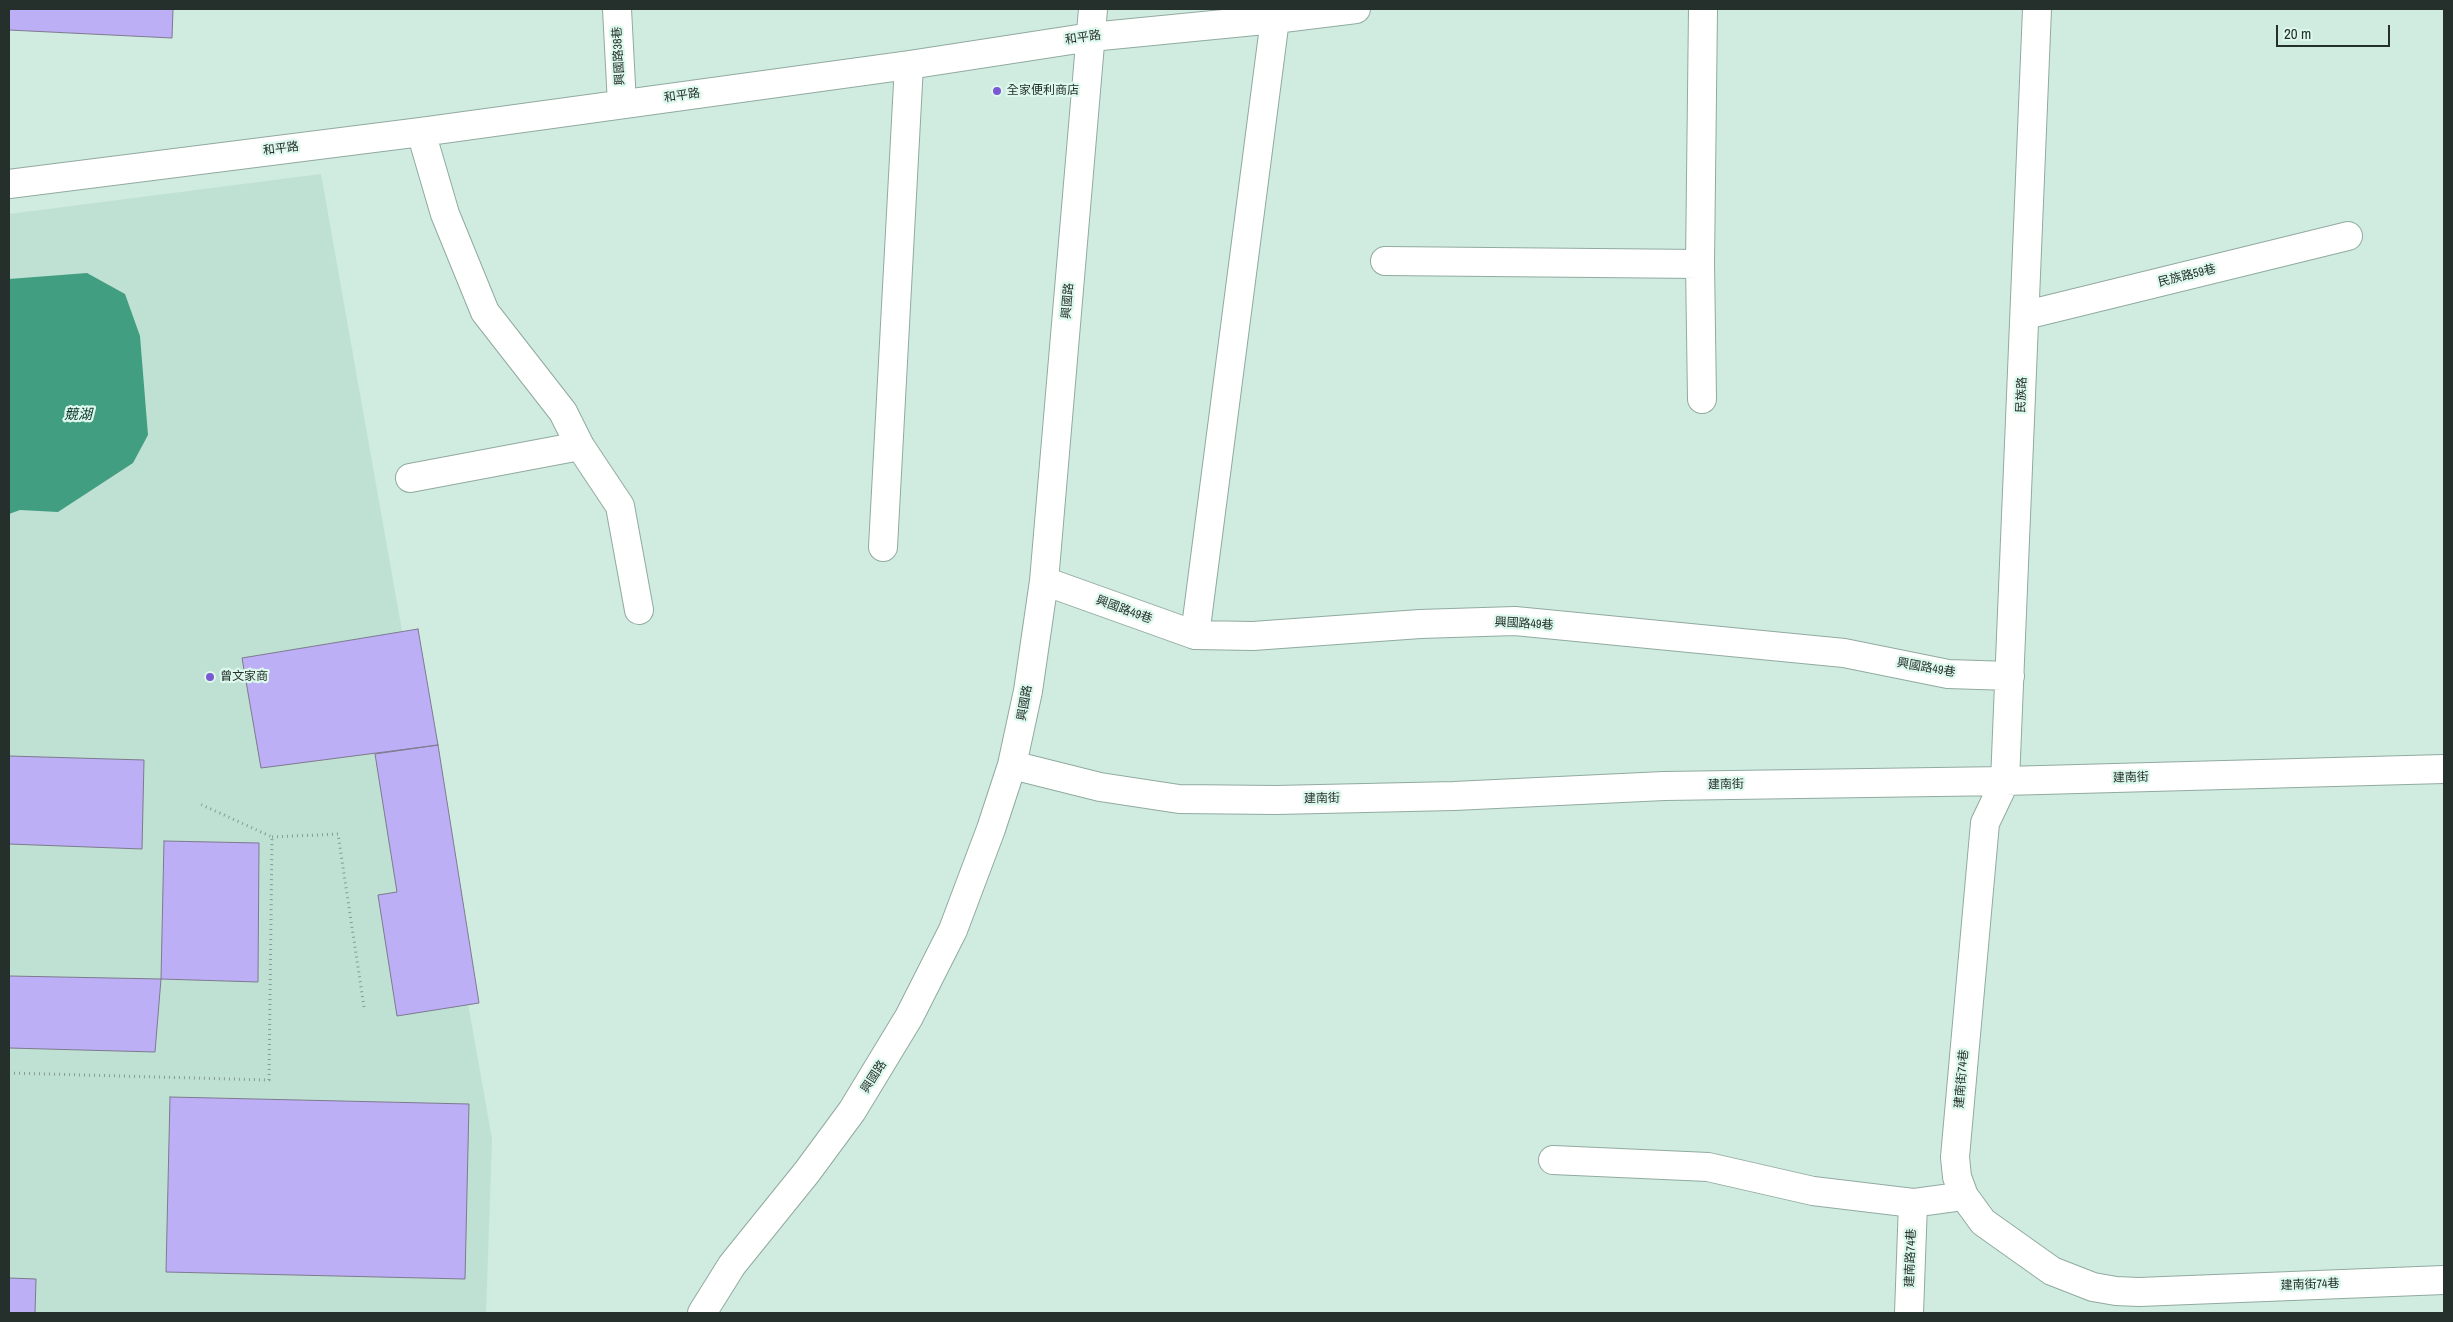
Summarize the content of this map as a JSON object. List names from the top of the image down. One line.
{"streets":{"street":["和平路","興國路38巷","民族路59巷","興國路","民族路","興國路49巷","建南街","建南街74巷","建南路74巷"]},"crossings":[["和平路","興國路38巷"],["和平路","興國路"],["民族路59巷","民族路"],["興國路","興國路49巷"],["興國路","建南街"],["民族路","興國路49巷"],["民族路","建南街"],["民族路","建南街74巷"],["建南街","建南街74巷"]],"water":["競湖"],"places":["全家便利商店","曾文家商"],"scale_bar":"20 m"}
